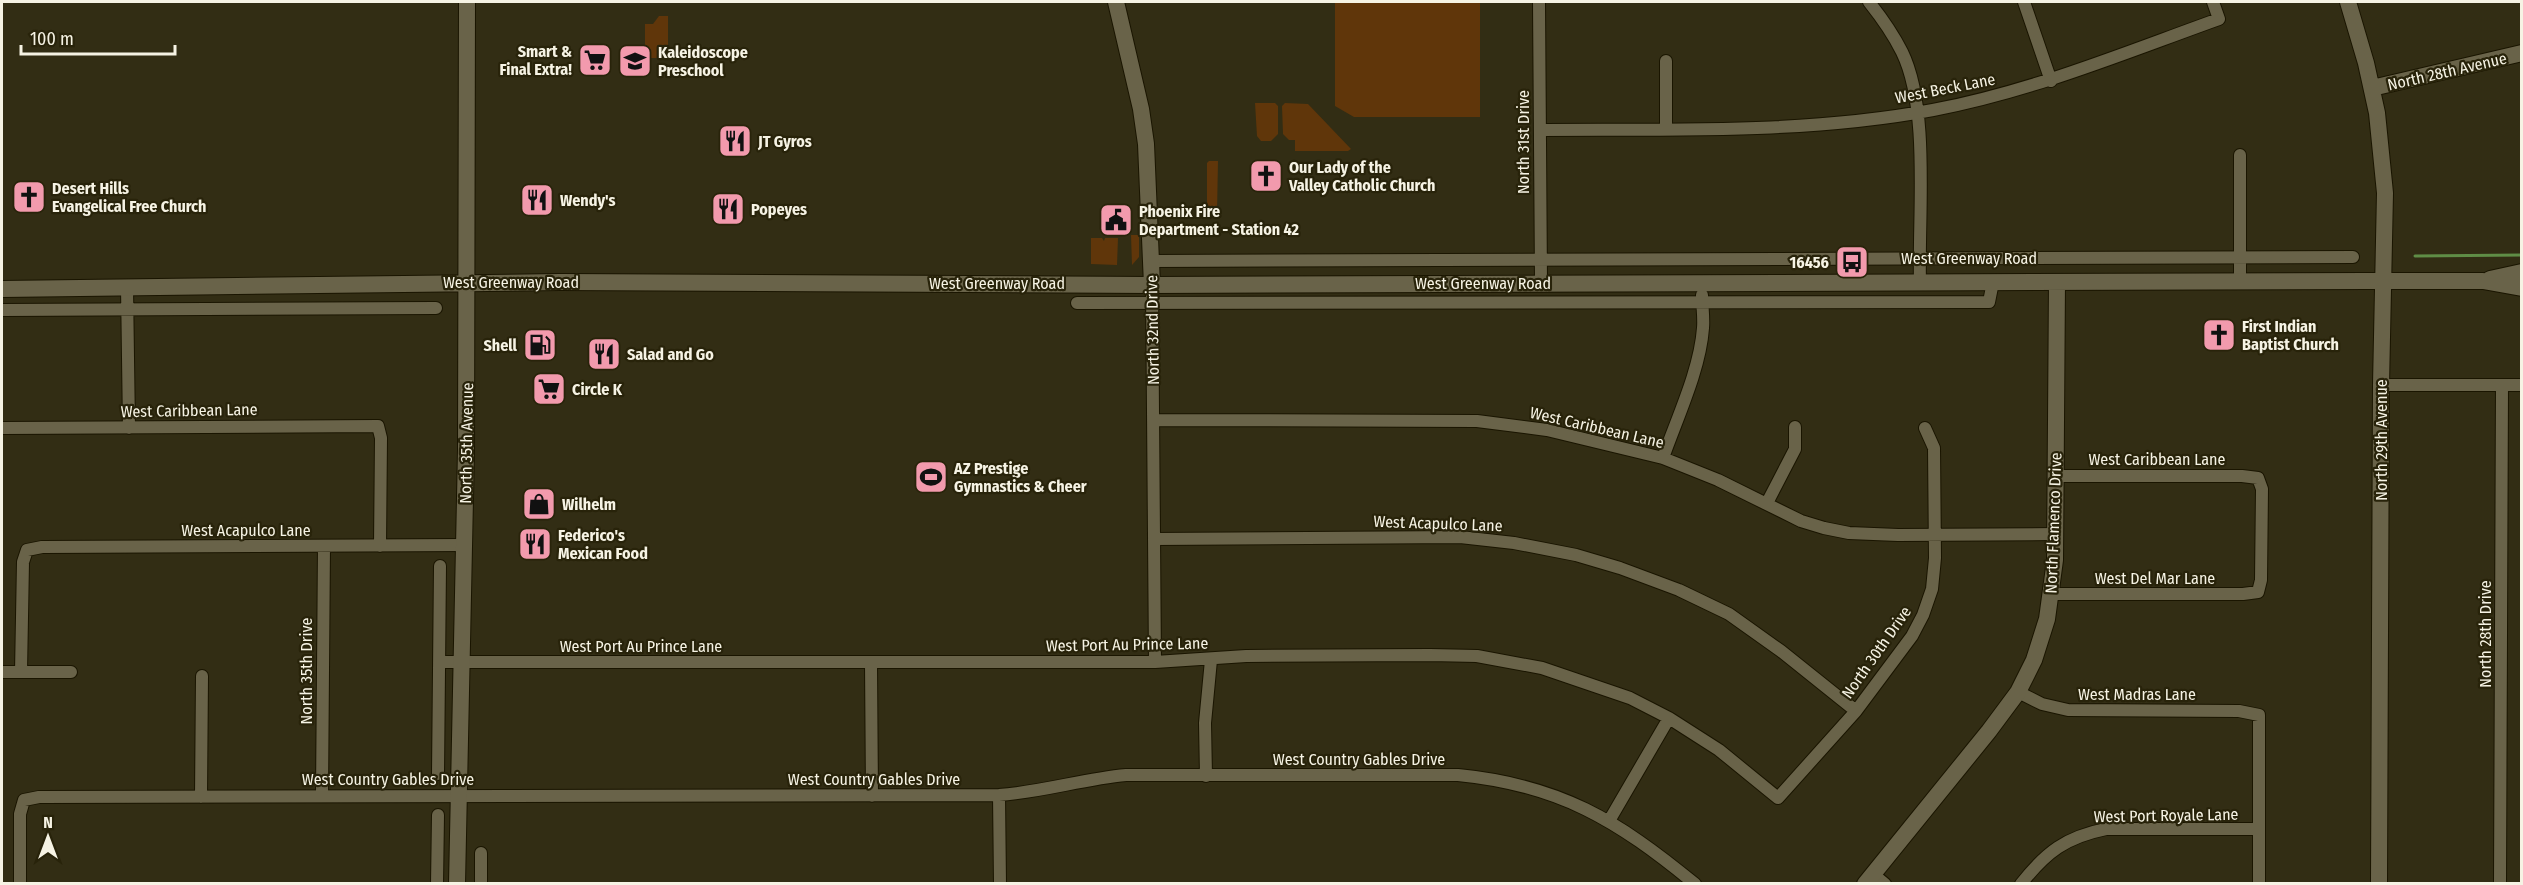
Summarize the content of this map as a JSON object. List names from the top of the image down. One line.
{"streets":{"main road":["North 28th Avenue","West Greenway Road","North 32nd Drive","North 29th Avenue","North 35th Avenue","North Flamenco Drive"],"street":["West Beck Lane","North 31st Drive","West Caribbean Lane","West Acapulco Lane","West Del Mar Lane","North 28th Drive","West Port Au Prince Lane","North 30th Drive","North 35th Drive","West Madras Lane","West Country Gables Drive","West Port Royale Lane"]},"crossings":[["North 28th Avenue","North 29th Avenue"],["West Beck Lane","North 31st Drive"],["North 31st Drive","West Greenway Road"],["West Greenway Road","North 32nd Drive"],["West Greenway Road","North 29th Avenue"],["West Greenway Road","North 35th Avenue"],["West Greenway Road","North Flamenco Drive"],["North 32nd Drive","West Caribbean Lane"],["North 32nd Drive","West Acapulco Lane"],["North 32nd Drive","West Port Au Prince Lane"],["West Caribbean Lane","West Acapulco Lane"],["West Caribbean Lane","North Flamenco Drive"],["West Caribbean Lane","West Del Mar Lane"],["West Caribbean Lane","North 30th Drive"],["North 35th Avenue","West Acapulco Lane"],["North 35th Avenue","West Port Au Prince Lane"],["North 35th Avenue","West Country Gables Drive"],["West Acapulco Lane","North 30th Drive"],["West Acapulco Lane","North 35th Drive"],["North Flamenco Drive","West Del Mar Lane"],["North Flamenco Drive","West Madras Lane"],["West Port Au Prince Lane","North 30th Drive"],["North 35th Drive","West Country Gables Drive"],["West Madras Lane","West Port Royale Lane"]],"places":{"supermarket":["Smart & Final Extra!","Circle K"],"school or university":["Kaleidoscope Preschool"],"restaurant":["JT Gyros","Wendy's","Popeyes","Salad and Go","Federico's Mexican Food"],"church":["Our Lady of the Valley Catholic Church","Desert Hills Evangelical Free Church","First Indian Baptist Church"],"public building":["Phoenix Fire Department - Station 42"],"bus stop":["16456"],"fuel station":["Shell"],"sports":["AZ Prestige Gymnastics & Cheer"],"shop":["Wilhelm"]},"scale_bar":"100 m","north":"top"}
